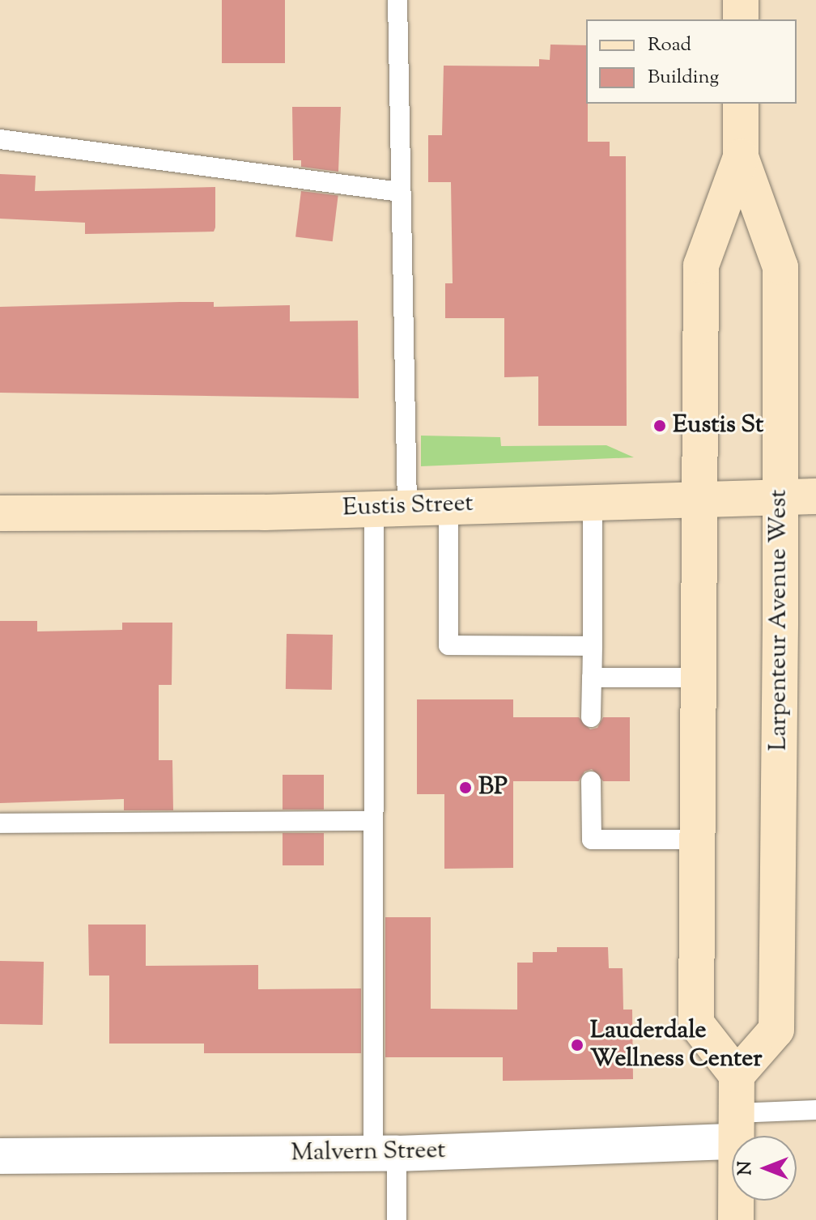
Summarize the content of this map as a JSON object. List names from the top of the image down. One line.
{"streets":{"main road":["Eustis Street","Larpenteur Avenue West"],"street":["Malvern Street"]},"crossings":[["Eustis Street","Larpenteur Avenue West"]],"places":["Eustis St","BP","Lauderdale Wellness Center"],"legend":["Road","Building"],"north":"left"}
